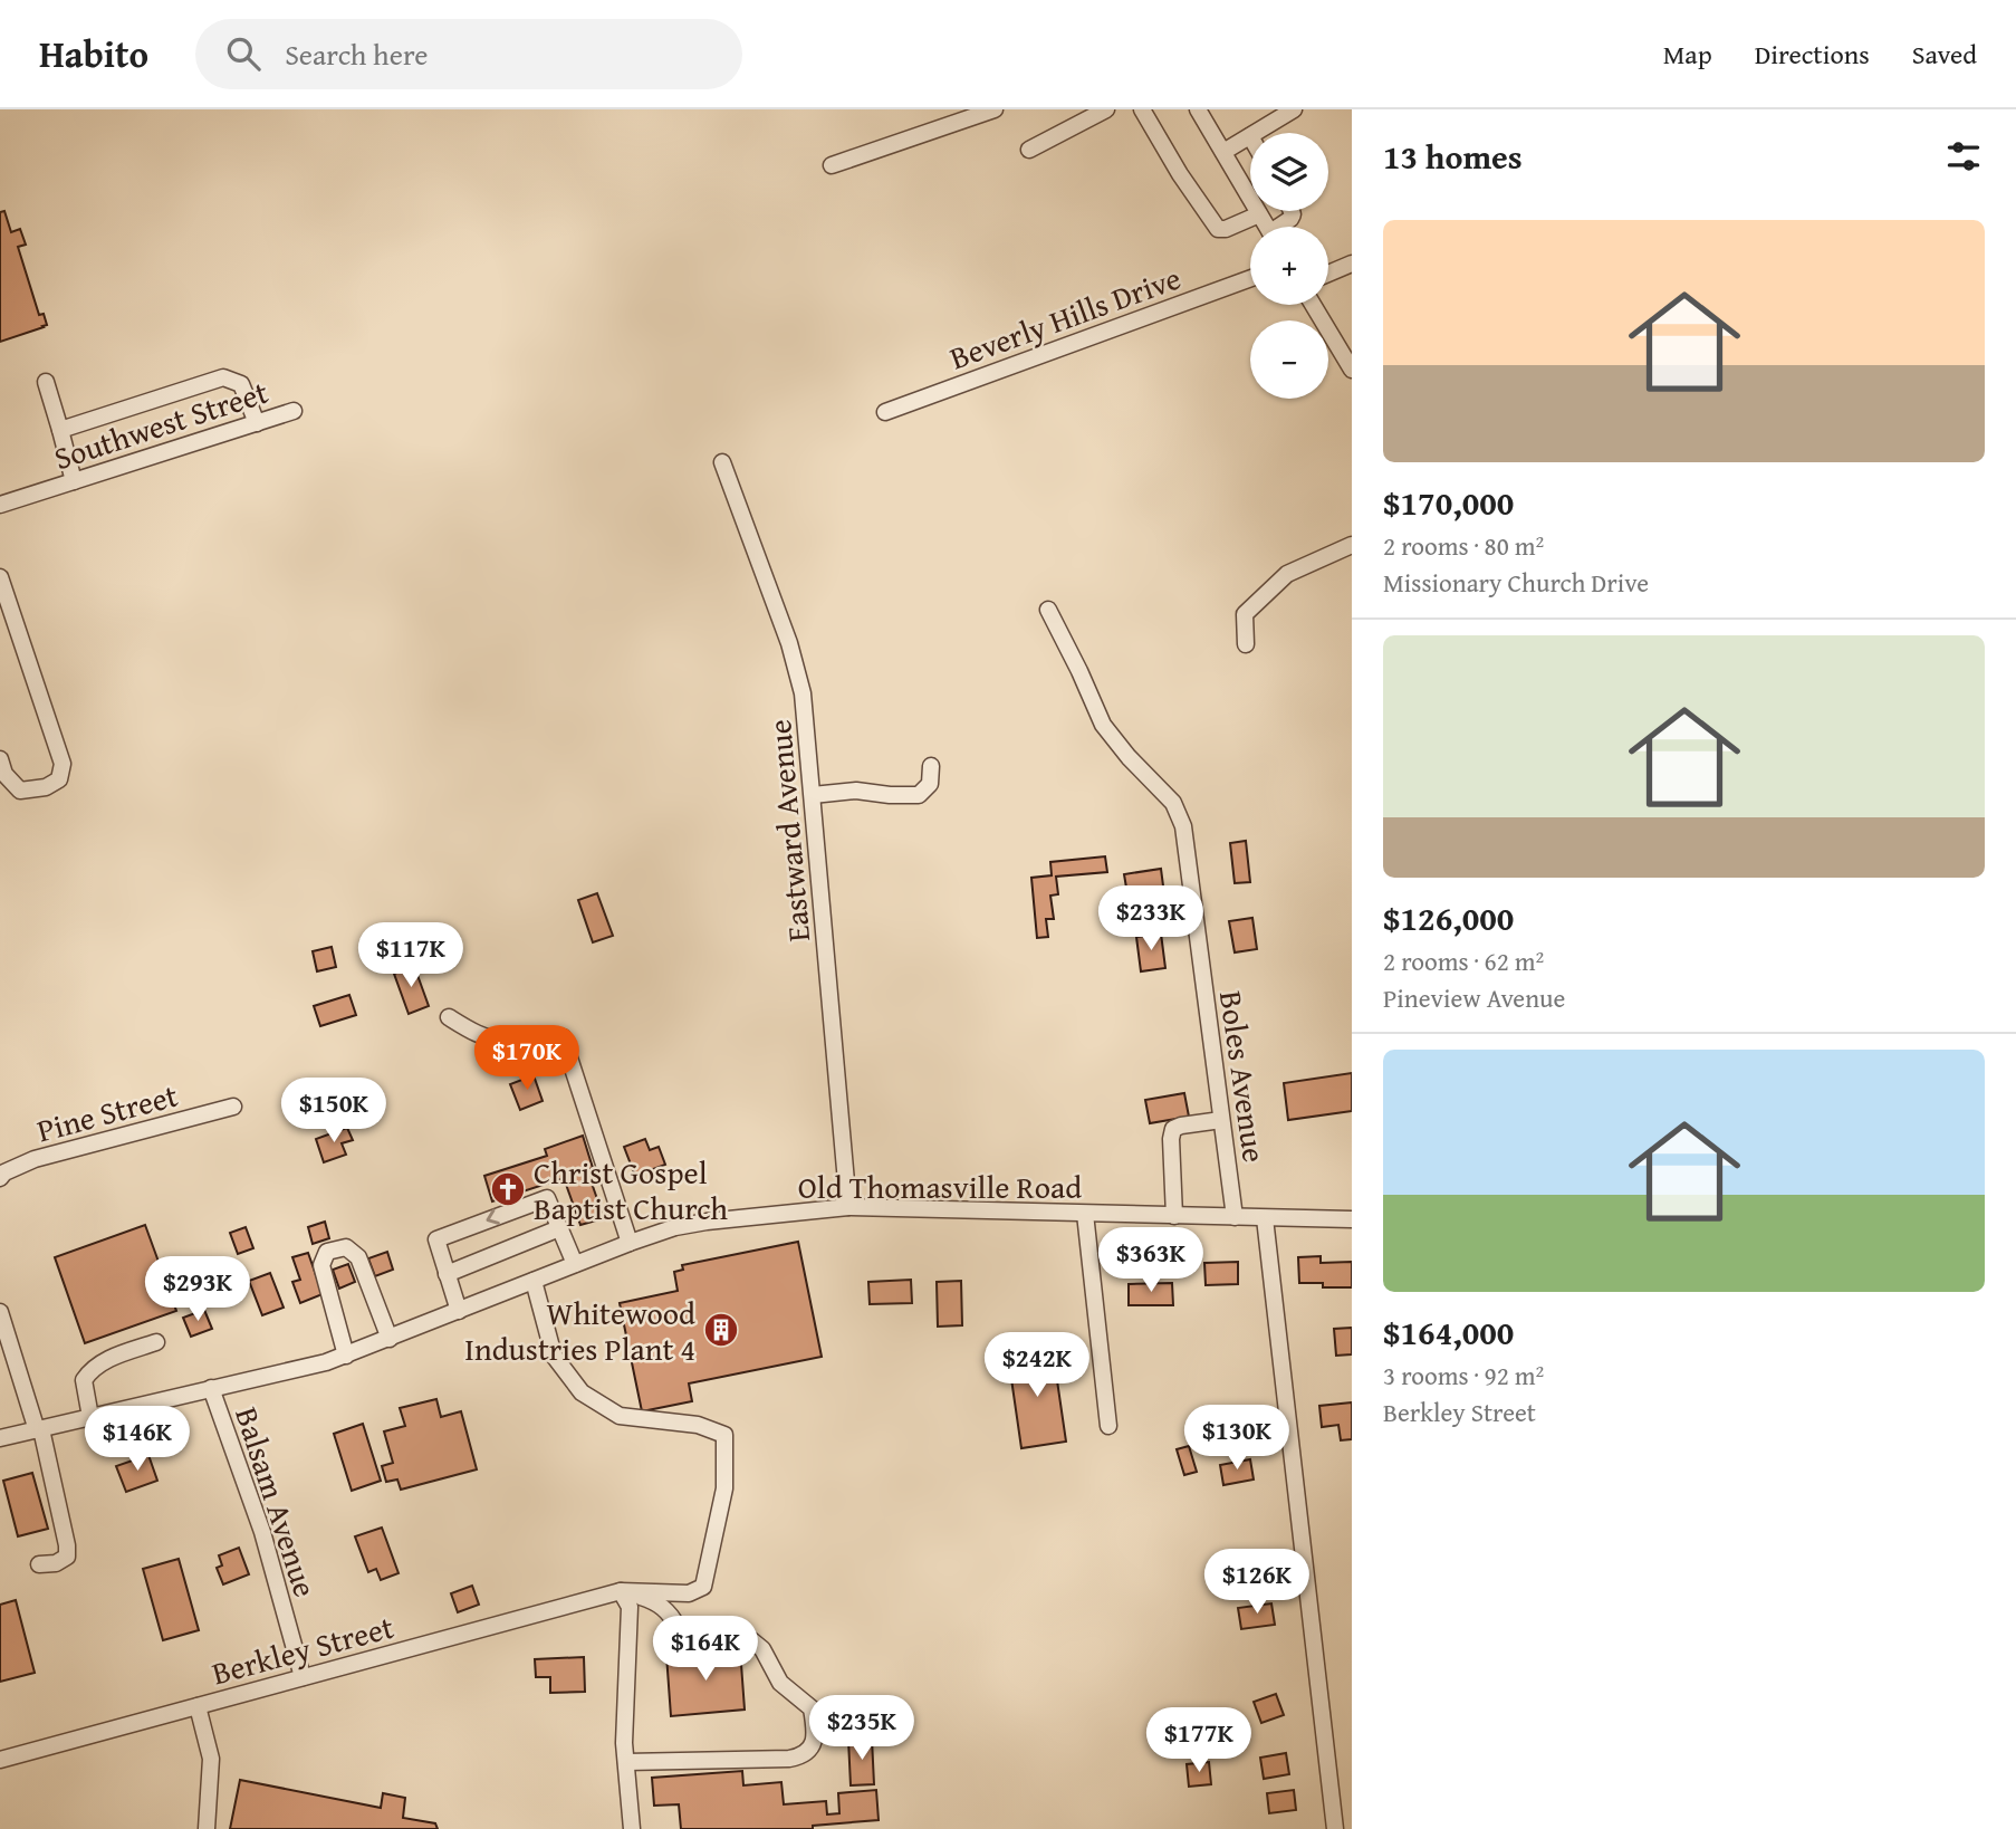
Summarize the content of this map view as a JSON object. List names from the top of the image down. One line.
{"streets":{"street":["Beverly Hills Drive","Southwest Street","Eastward Avenue","Boles Avenue","Pine Street","Old Thomasville Road","Balsam Avenue","Berkley Street"]},"crossings":[["Eastward Avenue","Old Thomasville Road"],["Boles Avenue","Old Thomasville Road"],["Old Thomasville Road","Balsam Avenue"],["Old Thomasville Road","Berkley Street"],["Balsam Avenue","Berkley Street"]],"places":{"church":["Christ Gospel Baptist Church"],"building":["Whitewood Industries Plant 4"]},"page":{"header":"Habito","search":"Search here","nav":["Map","Directions","Saved"],"heading":"13 homes","map_buttons":["+","−"],"list":[{"name":"$170,000","note":"2 rooms · 80 m² · Missionary Church Drive"},{"name":"$126,000","note":"2 rooms · 62 m² · Pineview Avenue"},{"name":"$164,000","note":"3 rooms · 92 m² · Berkley Street"}],"price":["$233K","$117K","$170K","$150K","$363K","$293K","$242K","$130K","$146K","$126K","$164K","$235K","$177K"]}}
